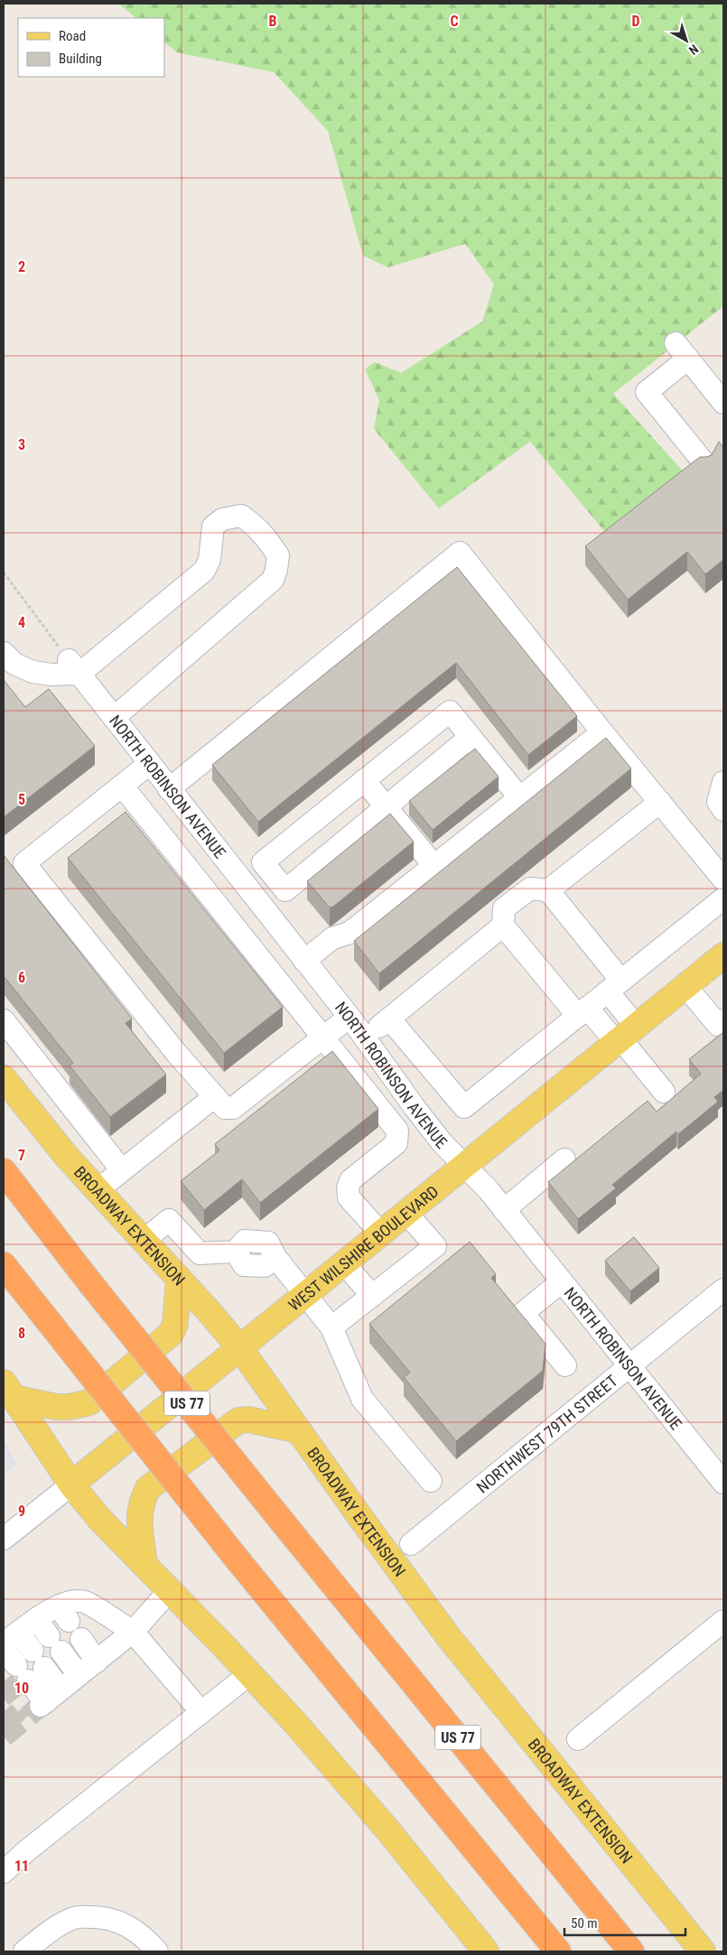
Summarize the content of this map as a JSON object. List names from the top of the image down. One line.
{"streets":{"highway":["US 77"],"main road":["BROADWAY EXTENSION","WEST WILSHIRE BOULEVARD"],"street":["NORTH ROBINSON AVENUE","NORTHWEST 79TH STREET"]},"crossings":[["NORTH ROBINSON AVENUE","WEST WILSHIRE BOULEVARD"],["NORTH ROBINSON AVENUE","NORTHWEST 79TH STREET"],["BROADWAY EXTENSION","WEST WILSHIRE BOULEVARD"]],"legend":["Road","Building"],"scale_bar":"50 m","north":"bottom right","grid":{"columns":["B","C","D"],"rows":["2","3","4","5","6","7","8","9","10","11"]}}
